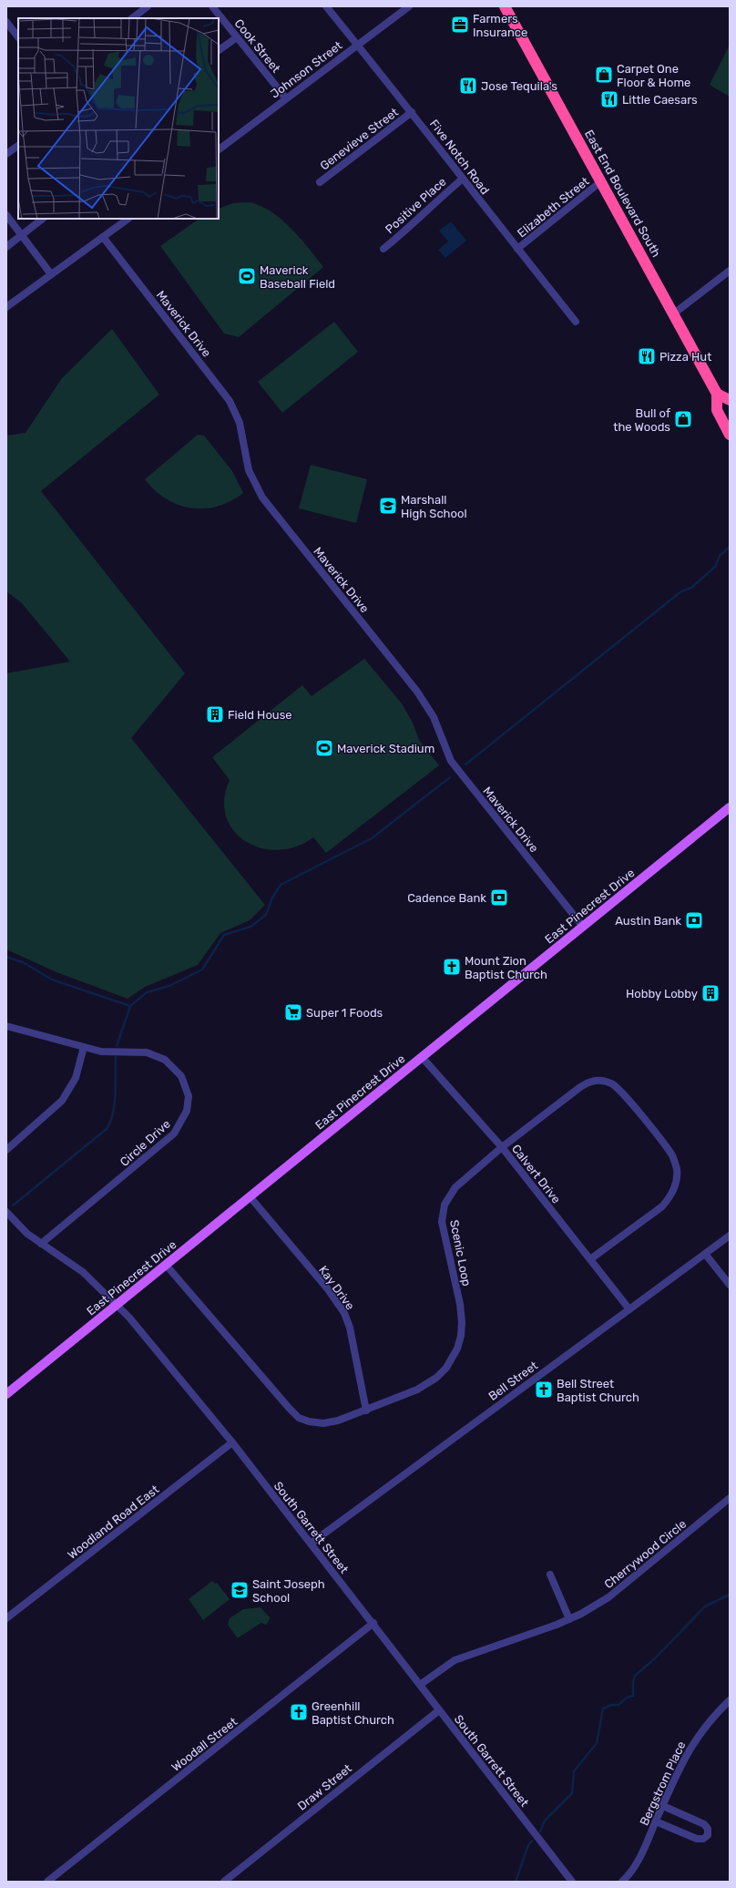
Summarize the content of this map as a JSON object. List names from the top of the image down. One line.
{"streets":{"highway":["East End Boulevard South"],"main road":["East Pinecrest Drive"],"street":["Cook Street","Johnson Street","Genevieve Street","Five Notch Road","Positive Place","Elizabeth Street","Maverick Drive","Circle Drive","Calvert Drive","Scenic Loop","Kay Drive","Bell Street","Woodland Road East","South Garrett Street","Cherrywood Circle","Woodall Street","Bergstrom Place","Draw Street"]},"crossings":[["Cook Street","Johnson Street"],["Johnson Street","Five Notch Road"],["Genevieve Street","Five Notch Road"],["Five Notch Road","Positive Place"],["Five Notch Road","Elizabeth Street"],["East End Boulevard South","Elizabeth Street"],["Maverick Drive","East Pinecrest Drive"],["East Pinecrest Drive","Calvert Drive"],["East Pinecrest Drive","Scenic Loop"],["East Pinecrest Drive","Kay Drive"],["East Pinecrest Drive","South Garrett Street"],["Circle Drive","South Garrett Street"],["Calvert Drive","Scenic Loop"],["Calvert Drive","Bell Street"],["Scenic Loop","Kay Drive"],["Bell Street","South Garrett Street"],["Woodland Road East","South Garrett Street"],["South Garrett Street","Cherrywood Circle"],["South Garrett Street","Woodall Street"],["South Garrett Street","Draw Street"]],"places":{"office":["Farmers Insurance"],"shop":["Carpet One Floor & Home","Bull of the Woods"],"restaurant":["Jose Tequila's","Little Caesars","Pizza Hut"],"sports":["Maverick Baseball Field","Maverick Stadium"],"school or university":["Marshall High School","Saint Joseph School"],"building":["Field House","Hobby Lobby"],"bank":["Cadence Bank","Austin Bank"],"church":["Mount Zion Baptist Church","Bell Street Baptist Church","Greenhill Baptist Church"],"supermarket":["Super 1 Foods"]}}
